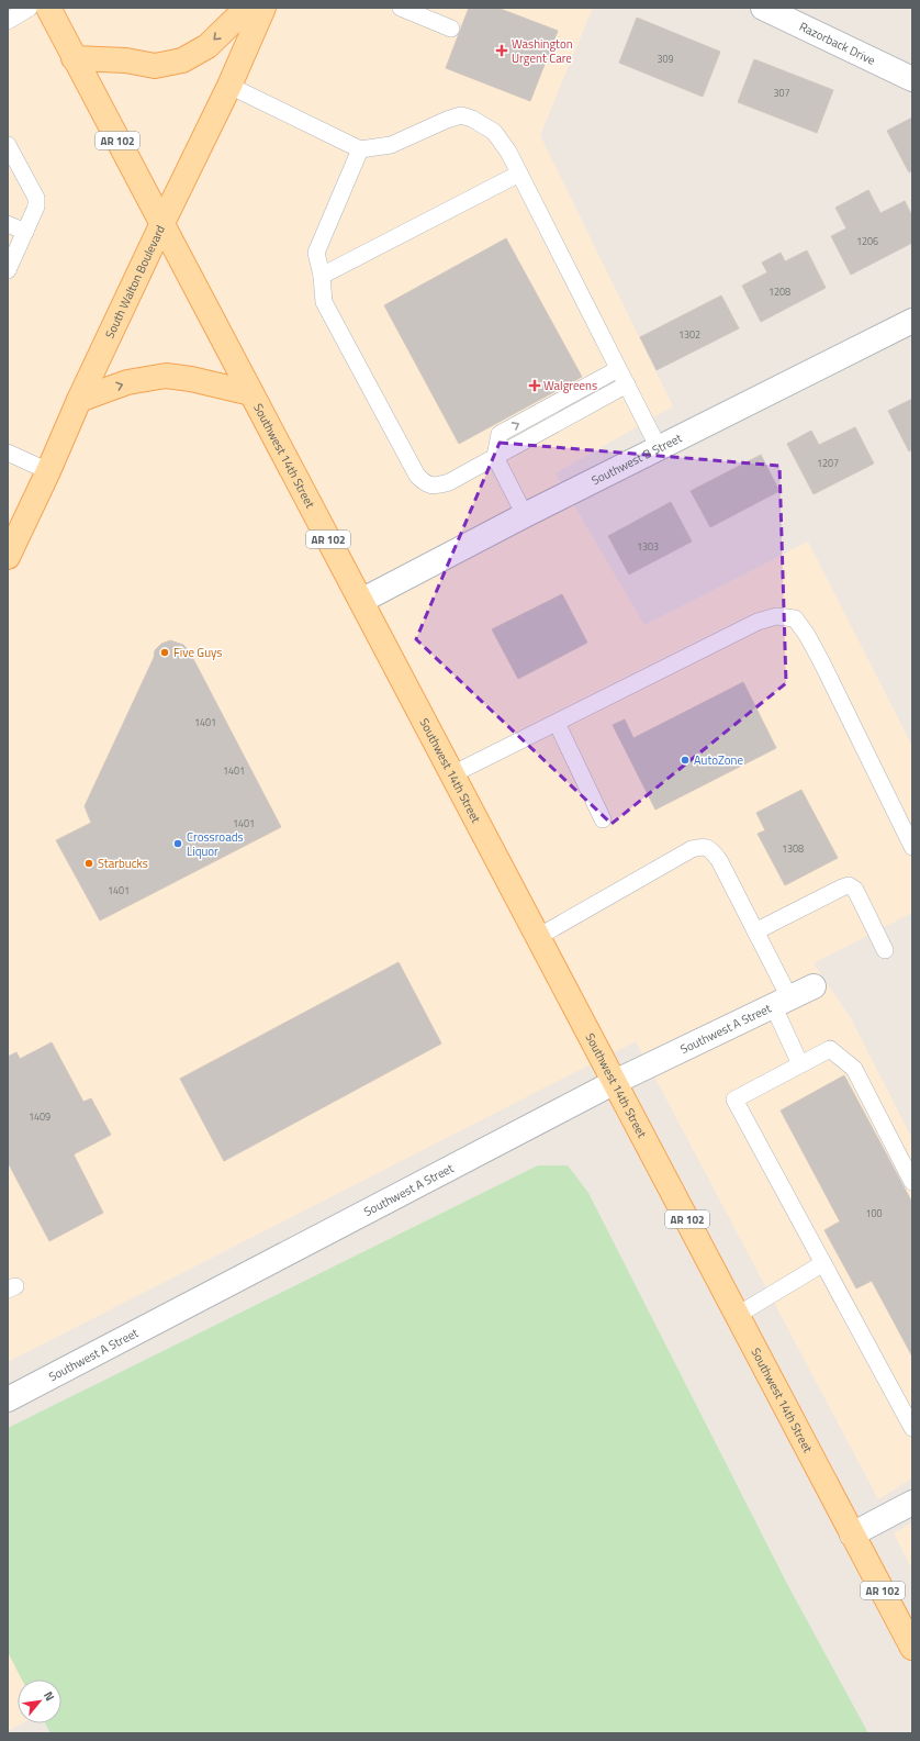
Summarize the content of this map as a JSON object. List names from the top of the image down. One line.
{"streets":{"main road":["AR 102","South Walton Boulevard","Southwest 14th Street"],"street":["Razorback Drive","Southwest B Street","Southwest A Street"]},"crossings":[["AR 102","Southwest 14th Street"],["South Walton Boulevard","Southwest 14th Street"],["Southwest 14th Street","Southwest B Street"],["Southwest 14th Street","Southwest A Street"]],"places":{"health":["Washington Urgent Care","Walgreens"],"other":["Five Guys","AutoZone","Crossroads Liquor","Starbucks"]},"house_numbers":["309","307","1206","1208","1302","1207","1303","1401","1401","1401","1308","1401","1409","100"],"north":"top right"}
